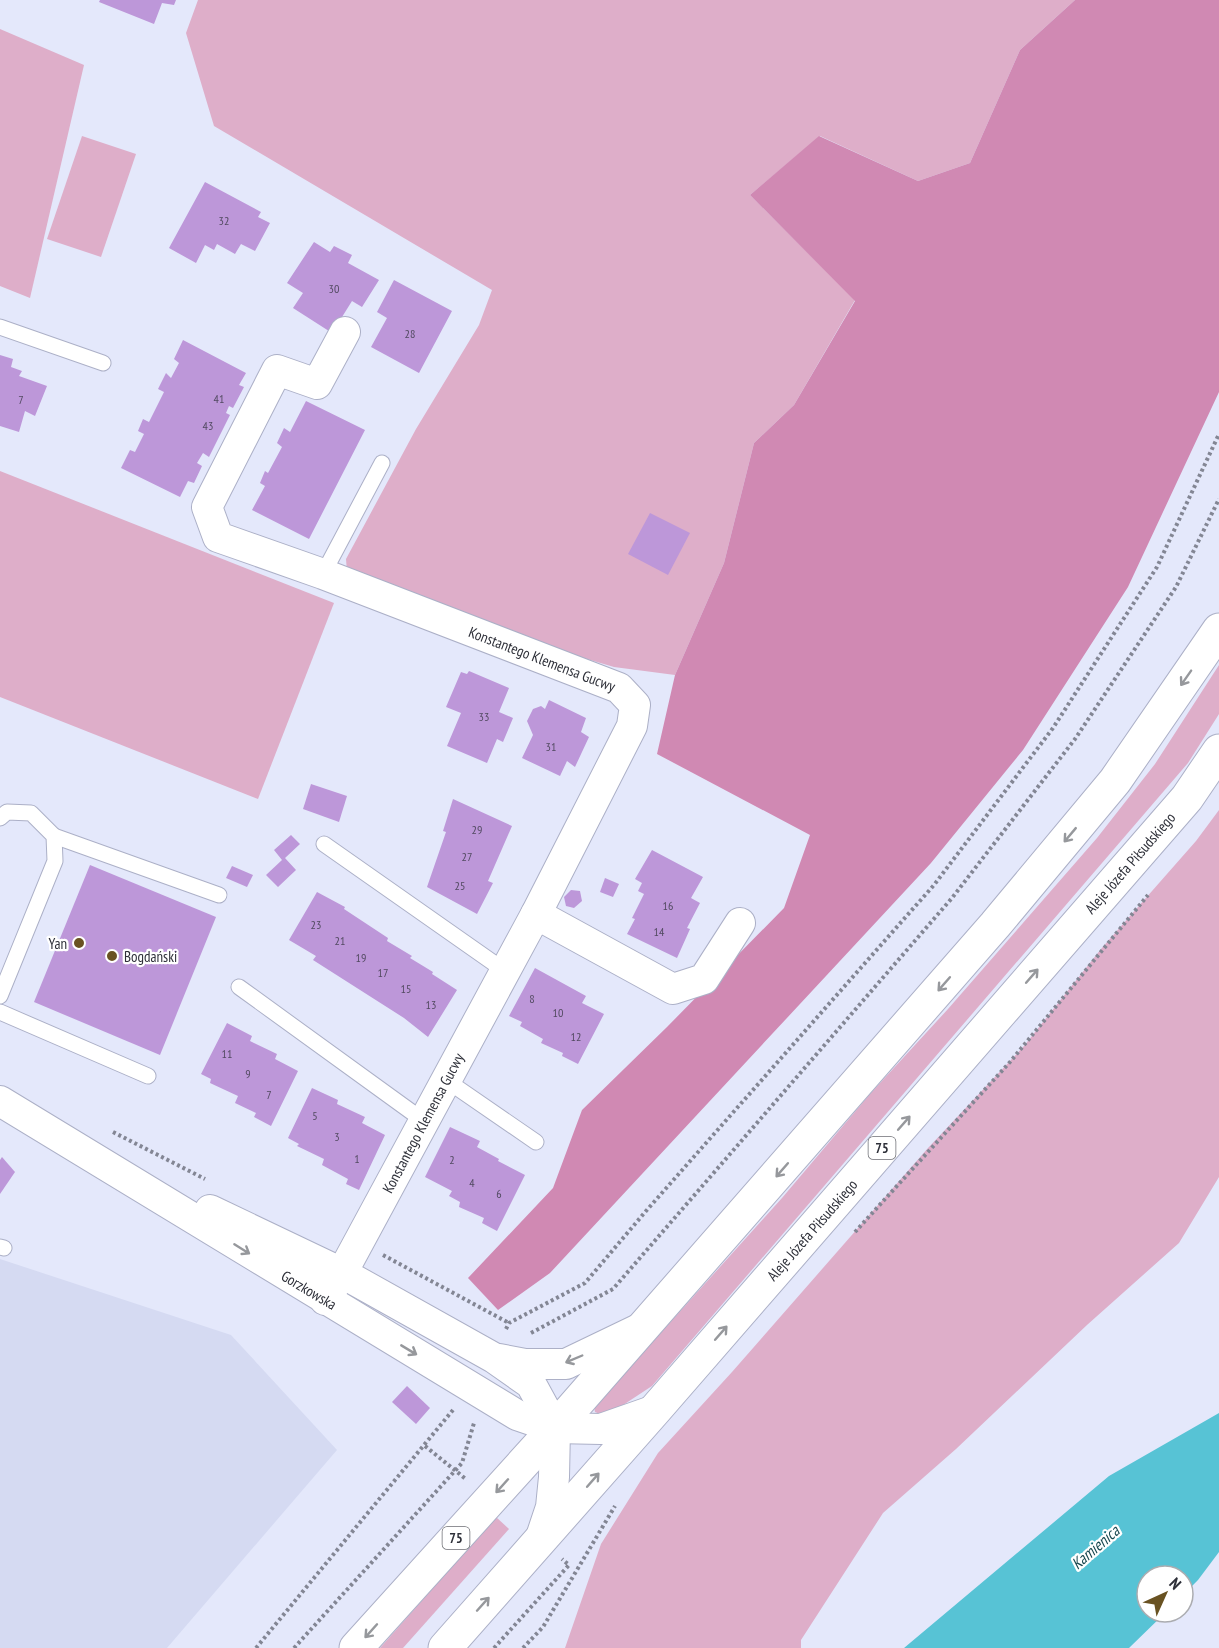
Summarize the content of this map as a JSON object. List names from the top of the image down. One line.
{"streets":{"main road":["Aleje Józefa Piłsudskiego","75"],"street":["Konstantego Klemensa Gucwy","Gorzkowska"]},"crossings":[["Konstantego Klemensa Gucwy","Gorzkowska"],["Aleje Józefa Piłsudskiego","Gorzkowska"],["75","Gorzkowska"]],"water":["Kamienica"],"places":["Yan","Bogdański"],"house_numbers":["32","30","28","41","7","43","33","31","29","27","25","16","23","14","21","19","17","15","8","13","10","12","11","9","7","5","3","1","2","4","6"],"north":"top right"}
